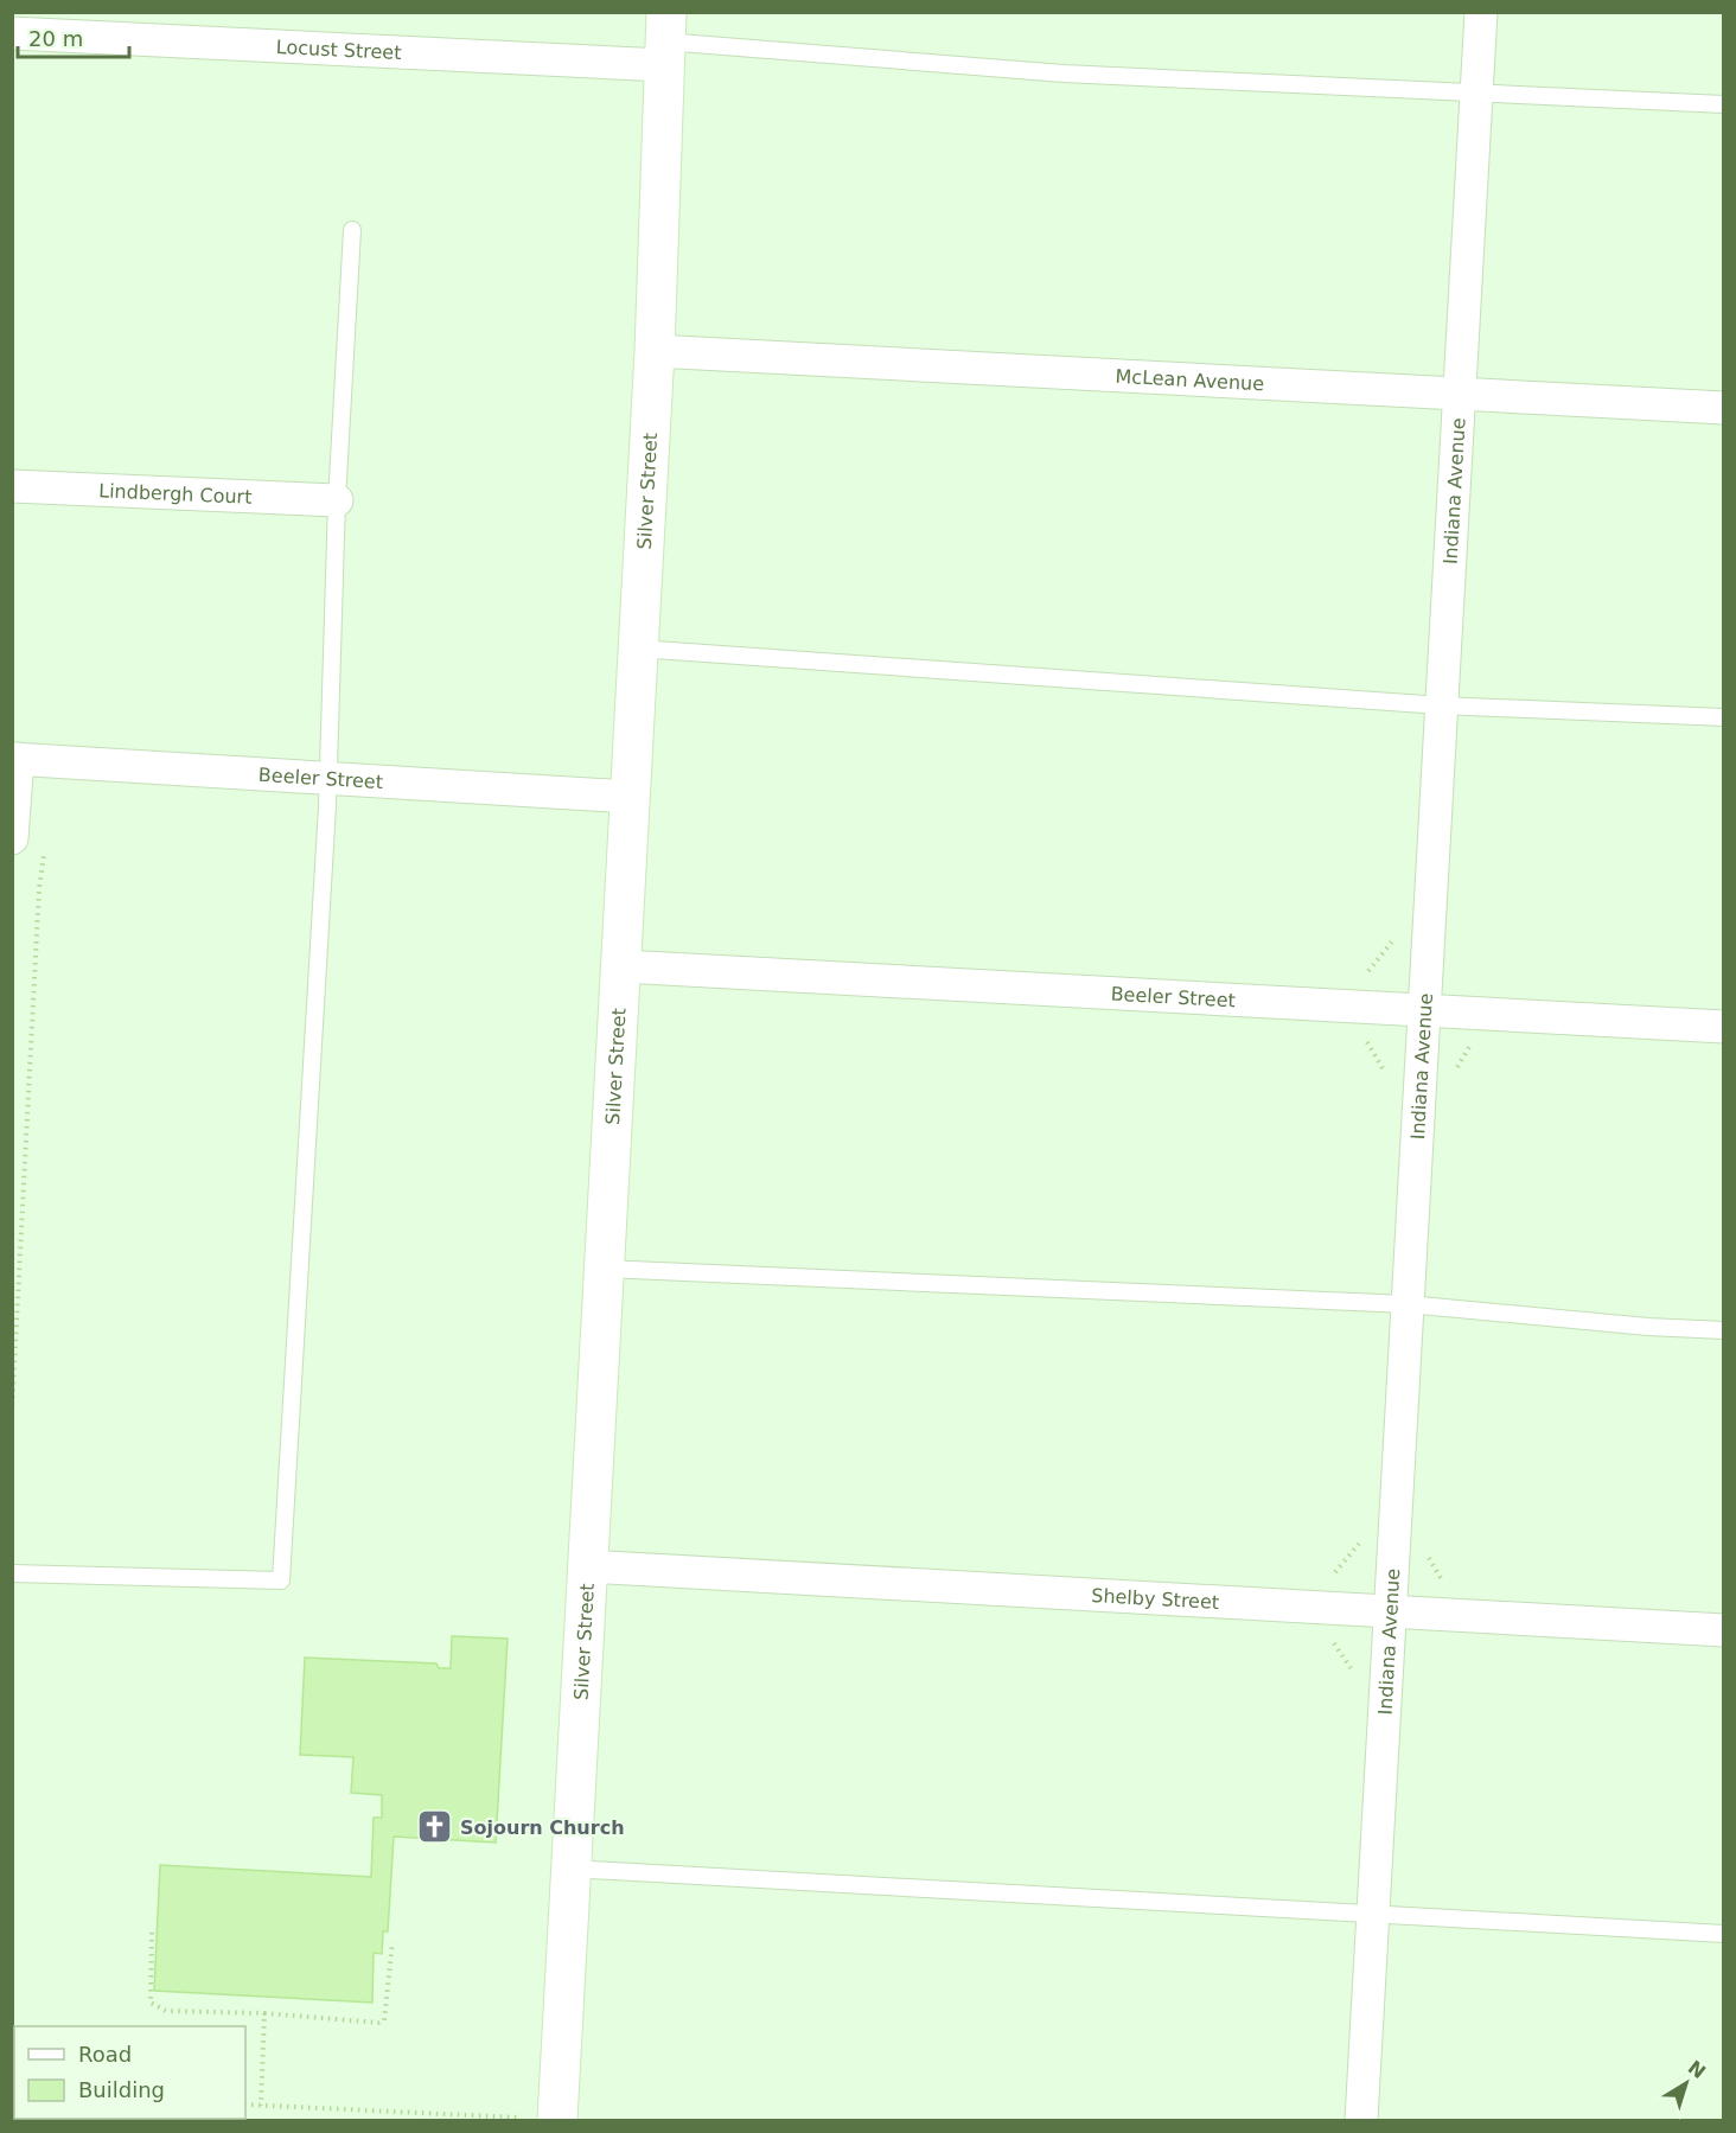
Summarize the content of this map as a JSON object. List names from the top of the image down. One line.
{"streets":{"main road":["Silver Street"],"street":["Locust Street","McLean Avenue","Indiana Avenue","Lindbergh Court","Beeler Street","Shelby Street"]},"crossings":[["Locust Street","Silver Street"],["McLean Avenue","Silver Street"],["McLean Avenue","Indiana Avenue"],["Silver Street","Beeler Street"],["Silver Street","Shelby Street"],["Indiana Avenue","Beeler Street"],["Indiana Avenue","Shelby Street"]],"places":{"church":["Sojourn Church"]},"legend":["Road","Building"],"scale_bar":"20 m","north":"top right"}
